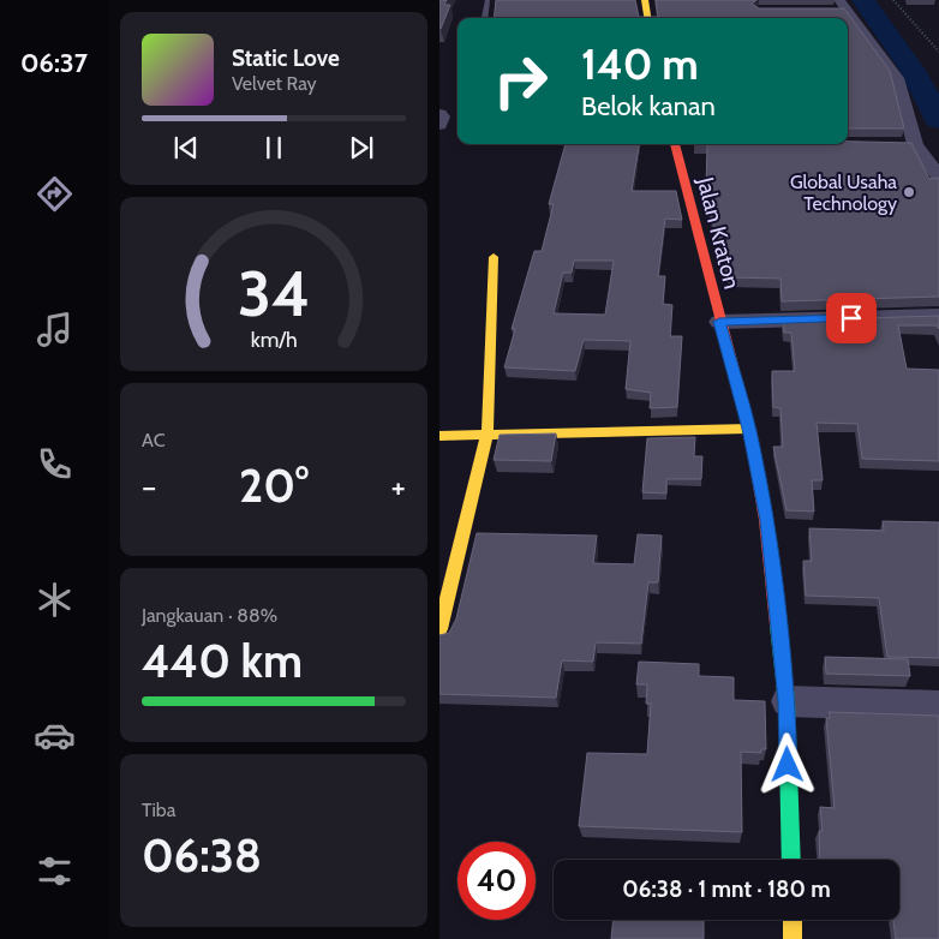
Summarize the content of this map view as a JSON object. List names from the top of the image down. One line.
{"streets":{"street":["Jalan Kraton"]},"places":["Global Usaha Technology"],"page":{"tabs":"06:37","turn":["140 m","Belok kanan"],"song":["Static Love","Velvet Ray"],"tile":["AC",["Jangkauan · 88%","440 km"],["Tiba","06:38"]],"heat":["−","20°","+"],"limit":"40","trip":"06:38 · 1 mnt · 180 m","gauge":["34","km/h"]}}
